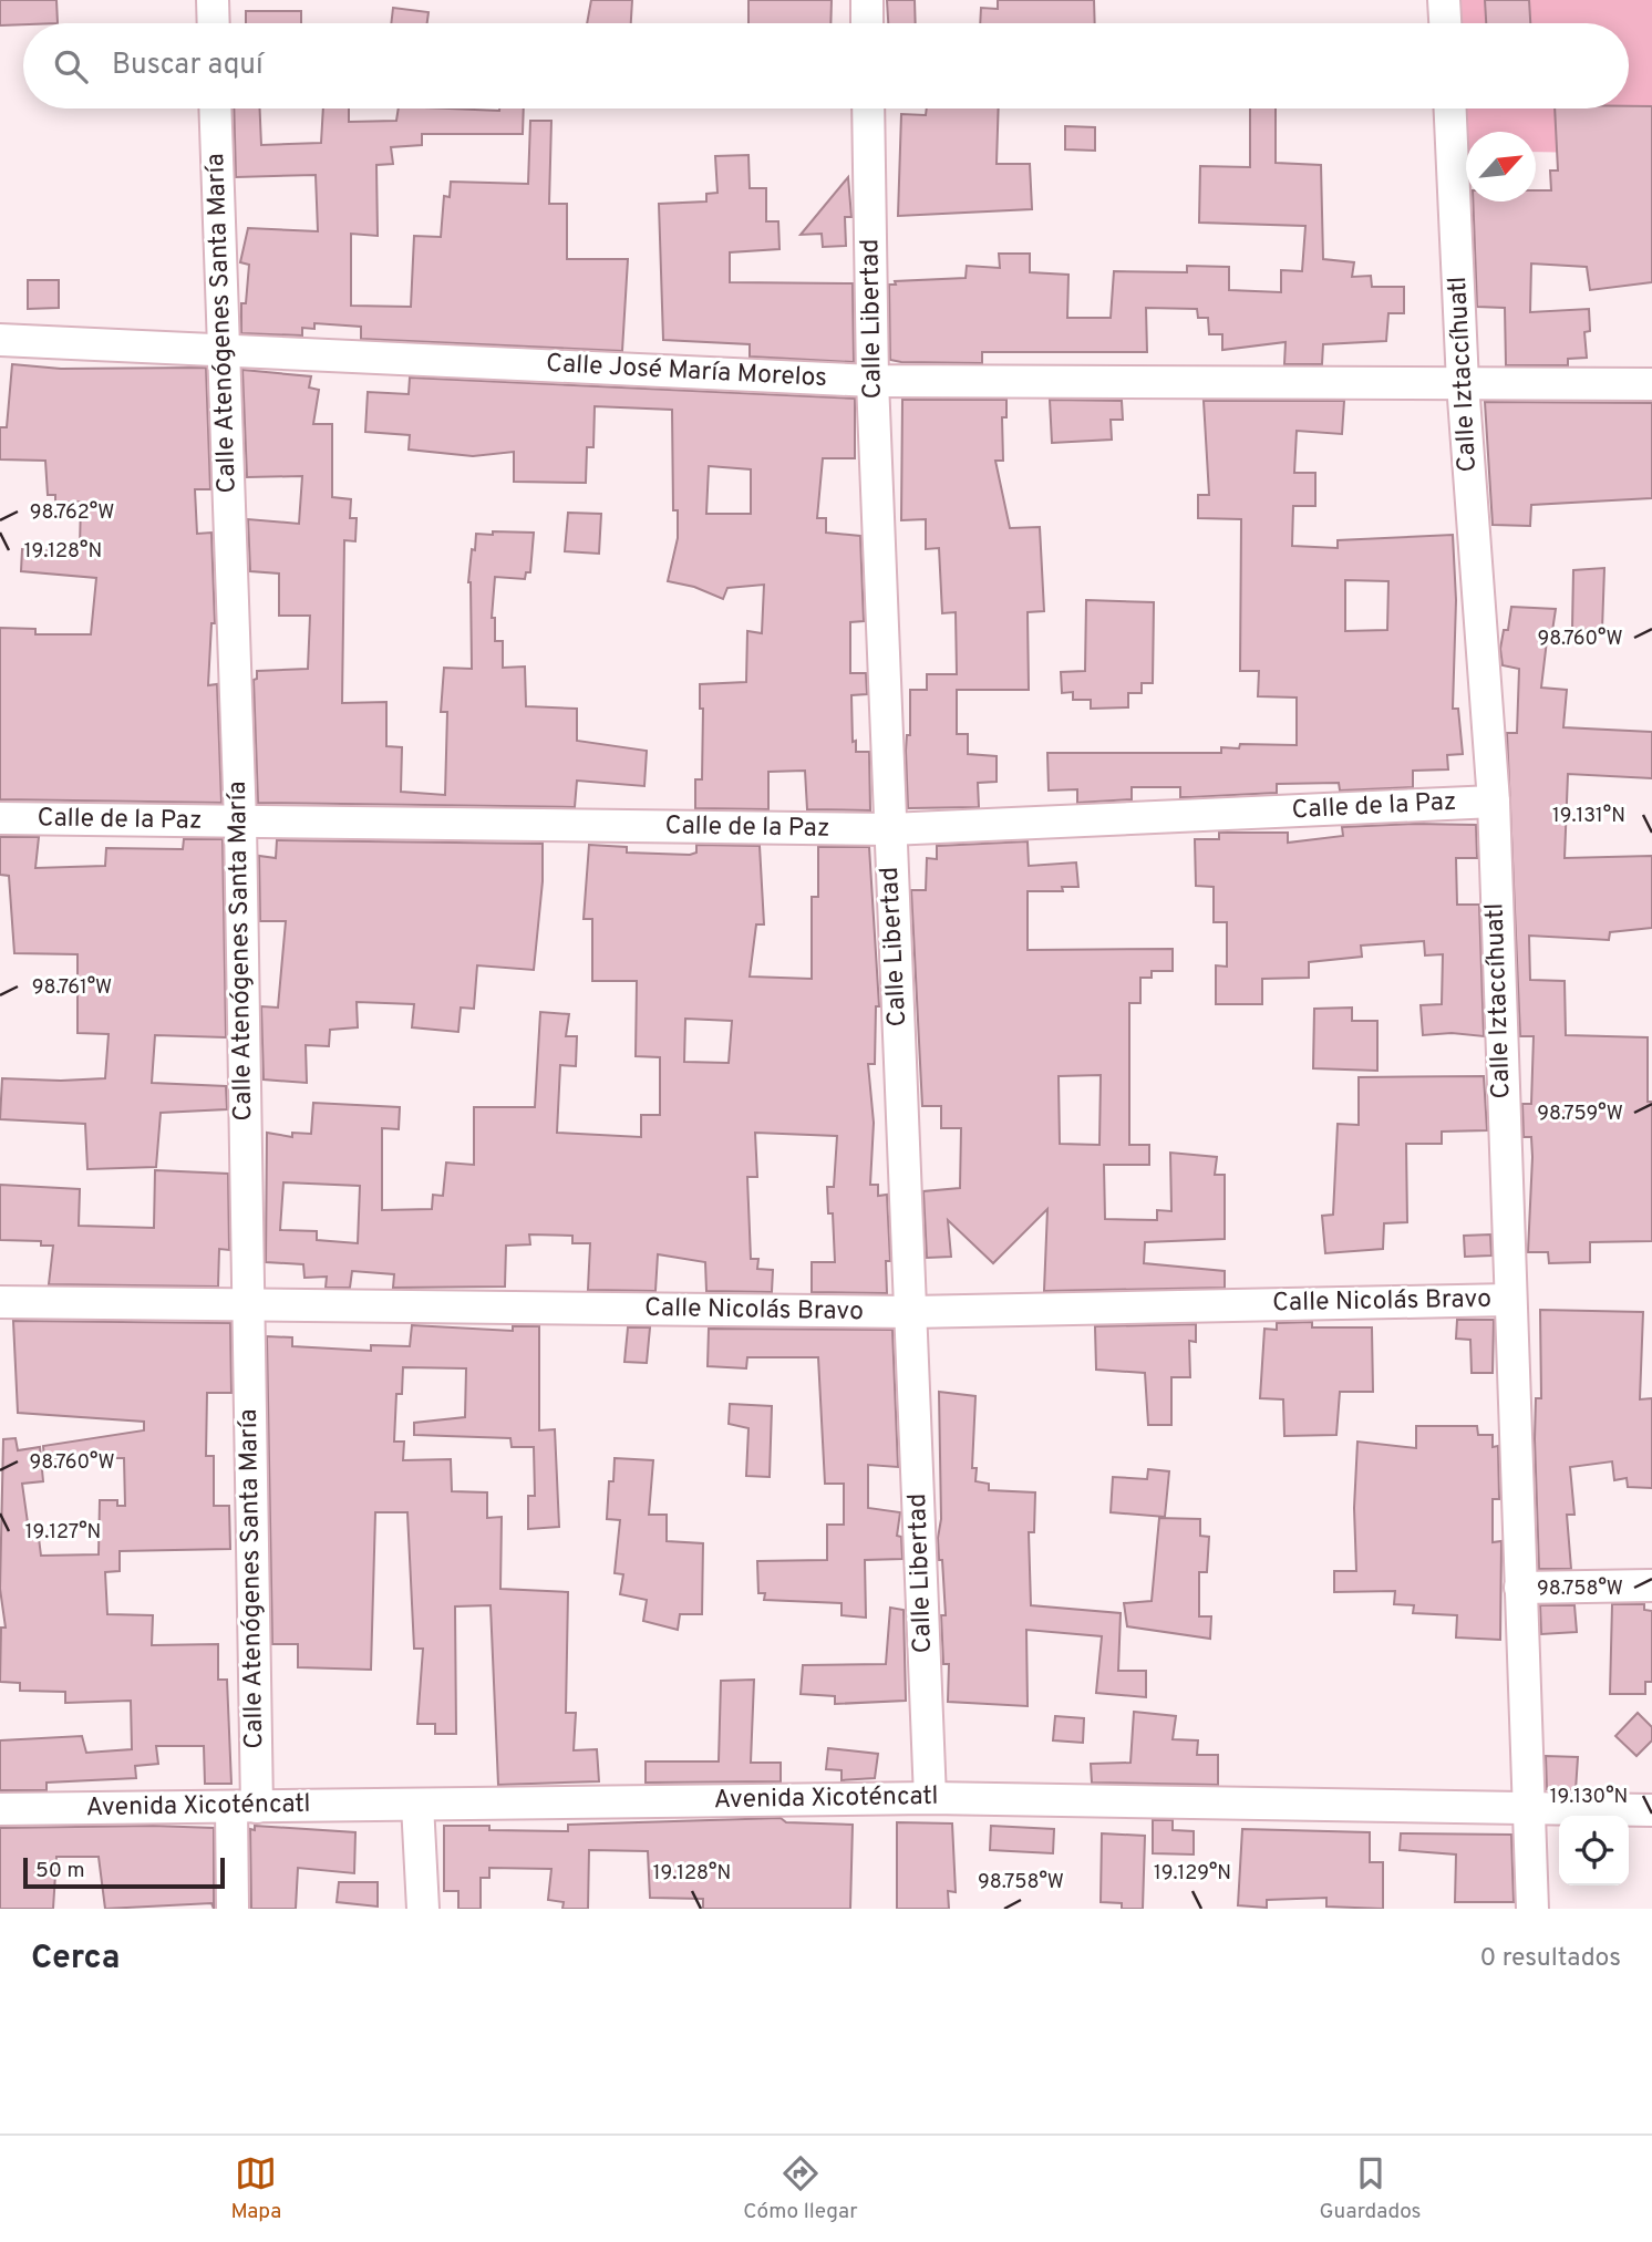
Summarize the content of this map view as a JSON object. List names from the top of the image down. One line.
{"streets":{"street":["Calle Libertad","Calle Atenógenes Santa María","Calle José María Morelos","Calle Iztaccíhuatl","Calle de la Paz","Calle Nicolás Bravo","Avenida Xicoténcatl"]},"crossings":[["Calle Libertad","Calle José María Morelos"],["Calle Libertad","Calle de la Paz"],["Calle Libertad","Calle Nicolás Bravo"],["Calle Libertad","Avenida Xicoténcatl"],["Calle Atenógenes Santa María","Calle José María Morelos"],["Calle Atenógenes Santa María","Calle de la Paz"],["Calle Atenógenes Santa María","Calle Nicolás Bravo"],["Calle Atenógenes Santa María","Avenida Xicoténcatl"],["Calle José María Morelos","Calle Iztaccíhuatl"],["Calle Iztaccíhuatl","Calle de la Paz"],["Calle Iztaccíhuatl","Calle Nicolás Bravo"],["Calle Iztaccíhuatl","Avenida Xicoténcatl"]],"scale_bar":"50 m","north":"top right","page":{"search":"Buscar aquí","scale":"50 m","heading":["Cerca","0 resultados"],"nav":["Mapa","Cómo llegar","Guardados"]},"coordinates":["98.762°W","19.128°N","98.760°W","19.131°N","98.761°W","98.759°W","19.127°N","98.758°W","19.130°N","19.129°N"]}
